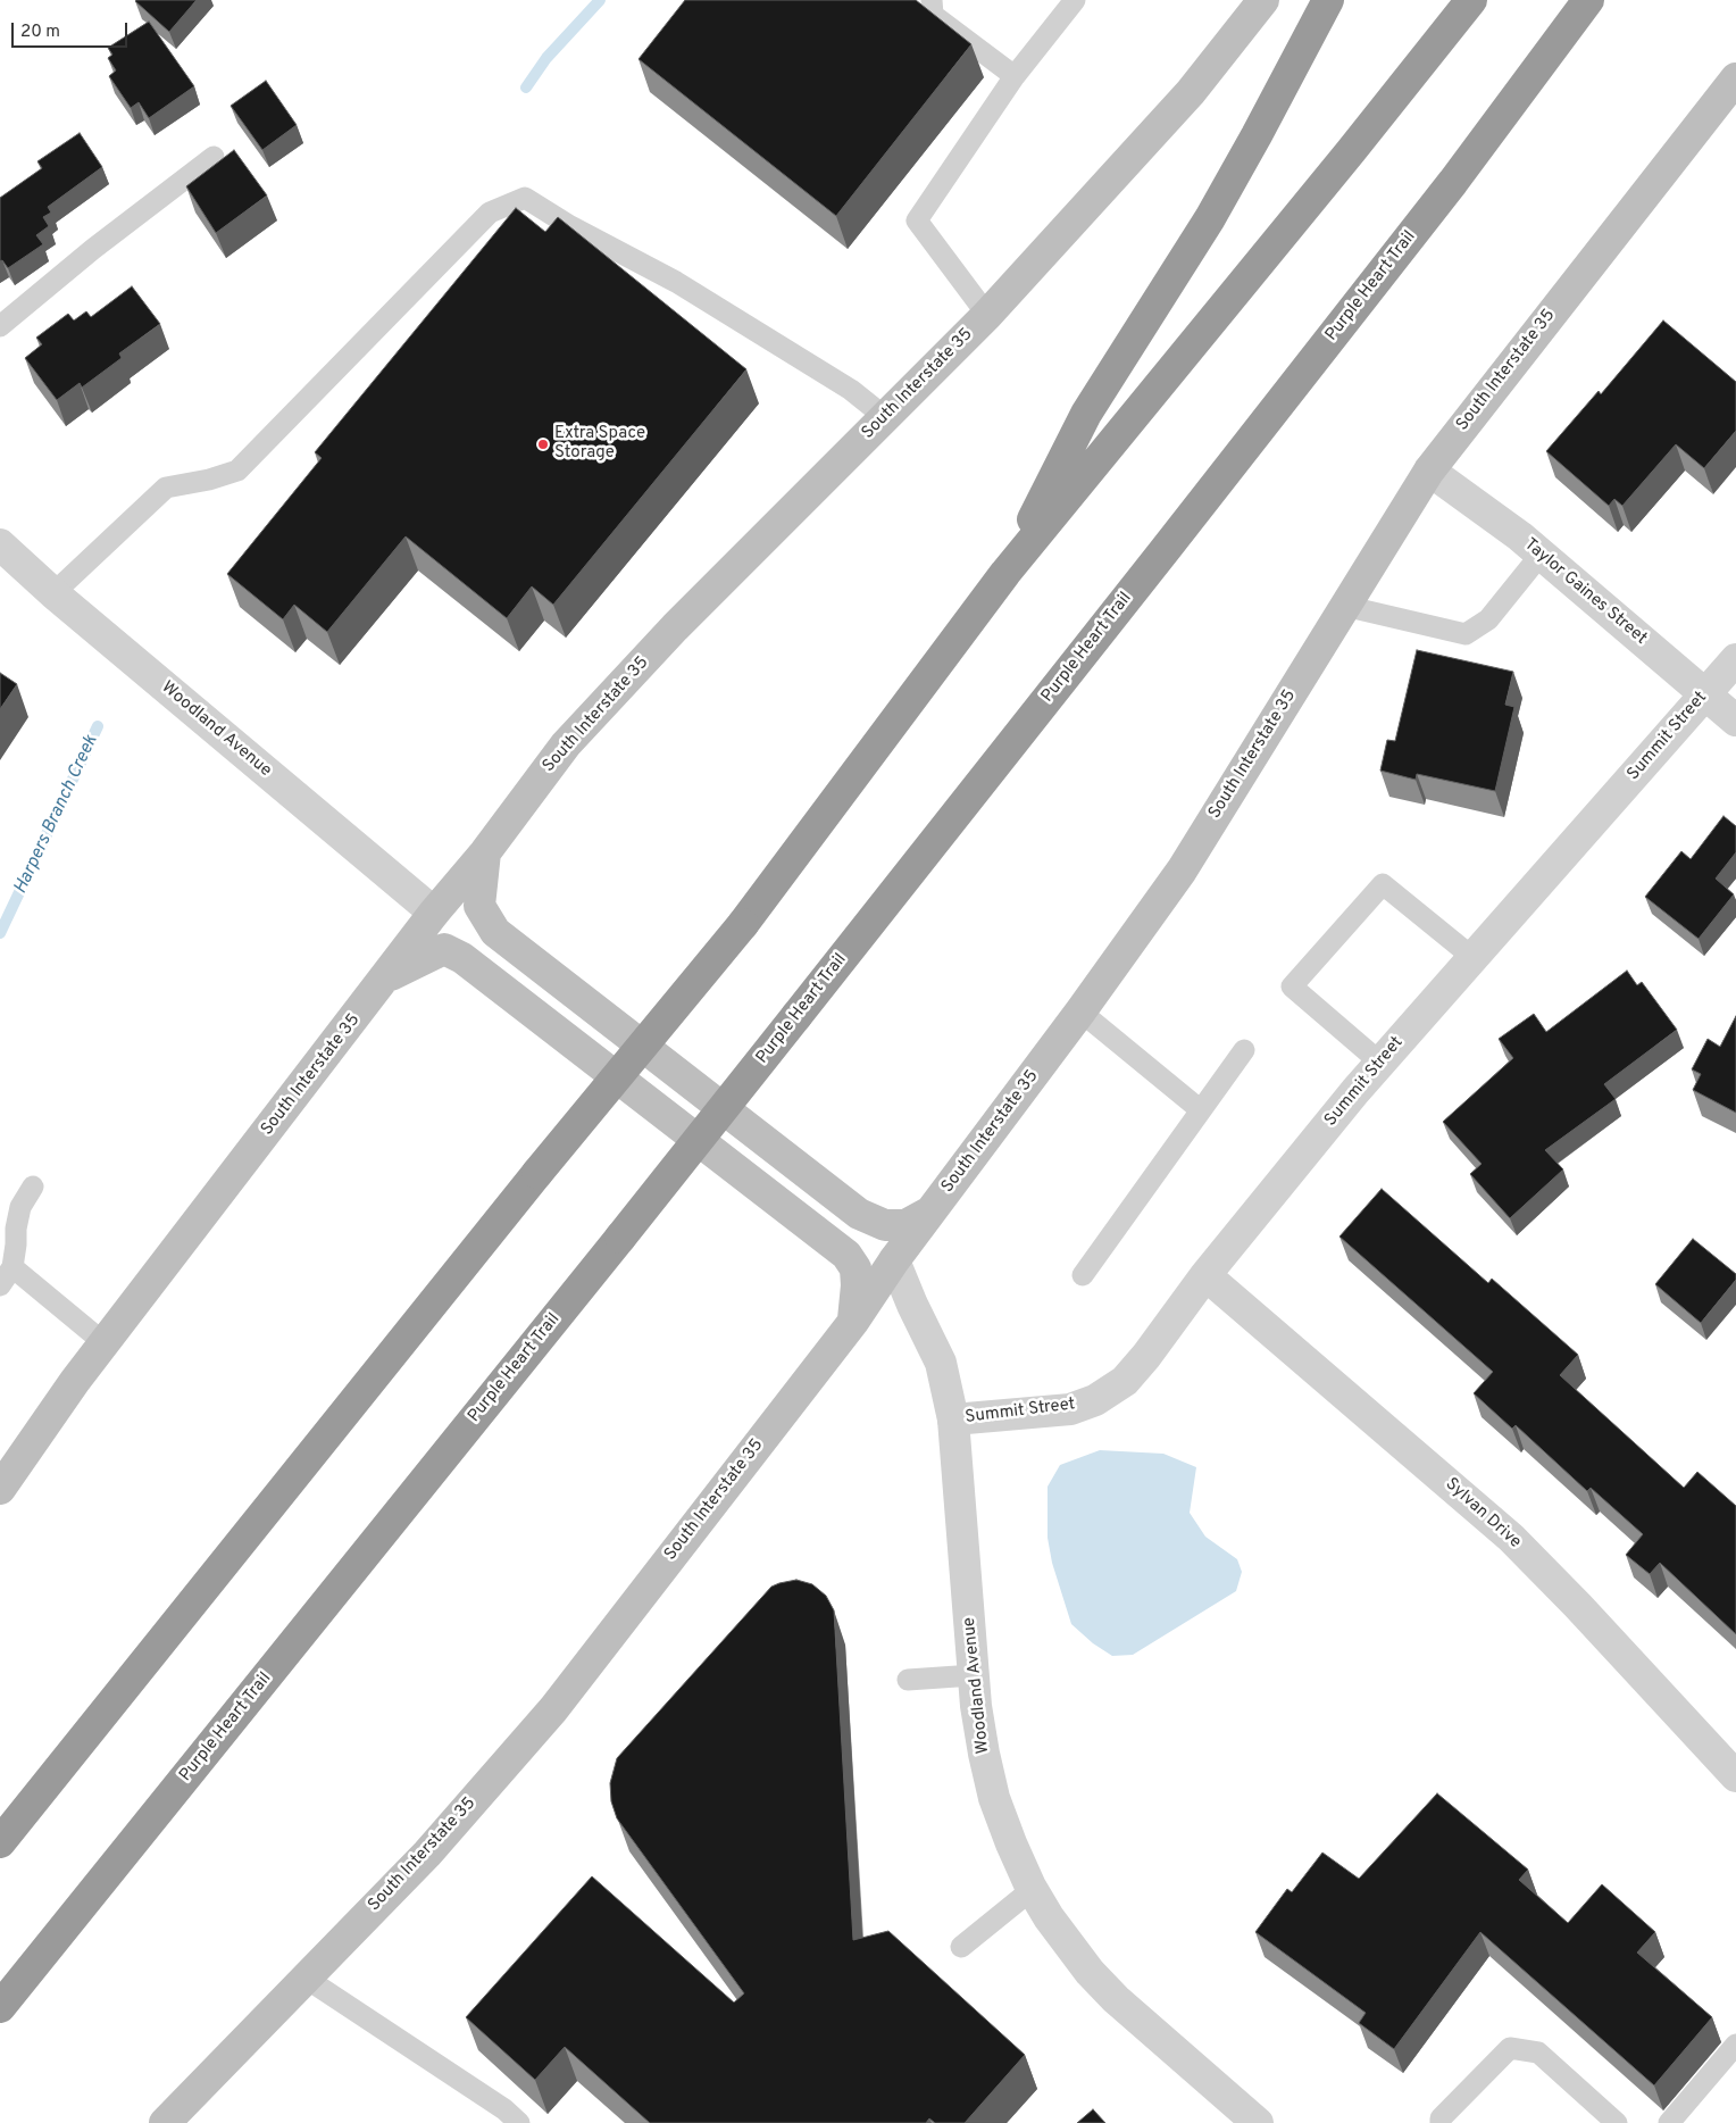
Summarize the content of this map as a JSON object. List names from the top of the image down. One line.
{"streets":{"highway":["Purple Heart Trail"],"main road":["South Interstate 35"],"street":["Taylor Gaines Street","Woodland Avenue","Summit Street","Sylvan Drive"]},"crossings":[["South Interstate 35","Taylor Gaines Street"],["South Interstate 35","Woodland Avenue"],["Taylor Gaines Street","Summit Street"],["Woodland Avenue","Summit Street"],["Summit Street","Sylvan Drive"]],"water":["Harpers Branch Creek"],"places":["Extra Space Storage"],"scale_bar":"20 m"}
